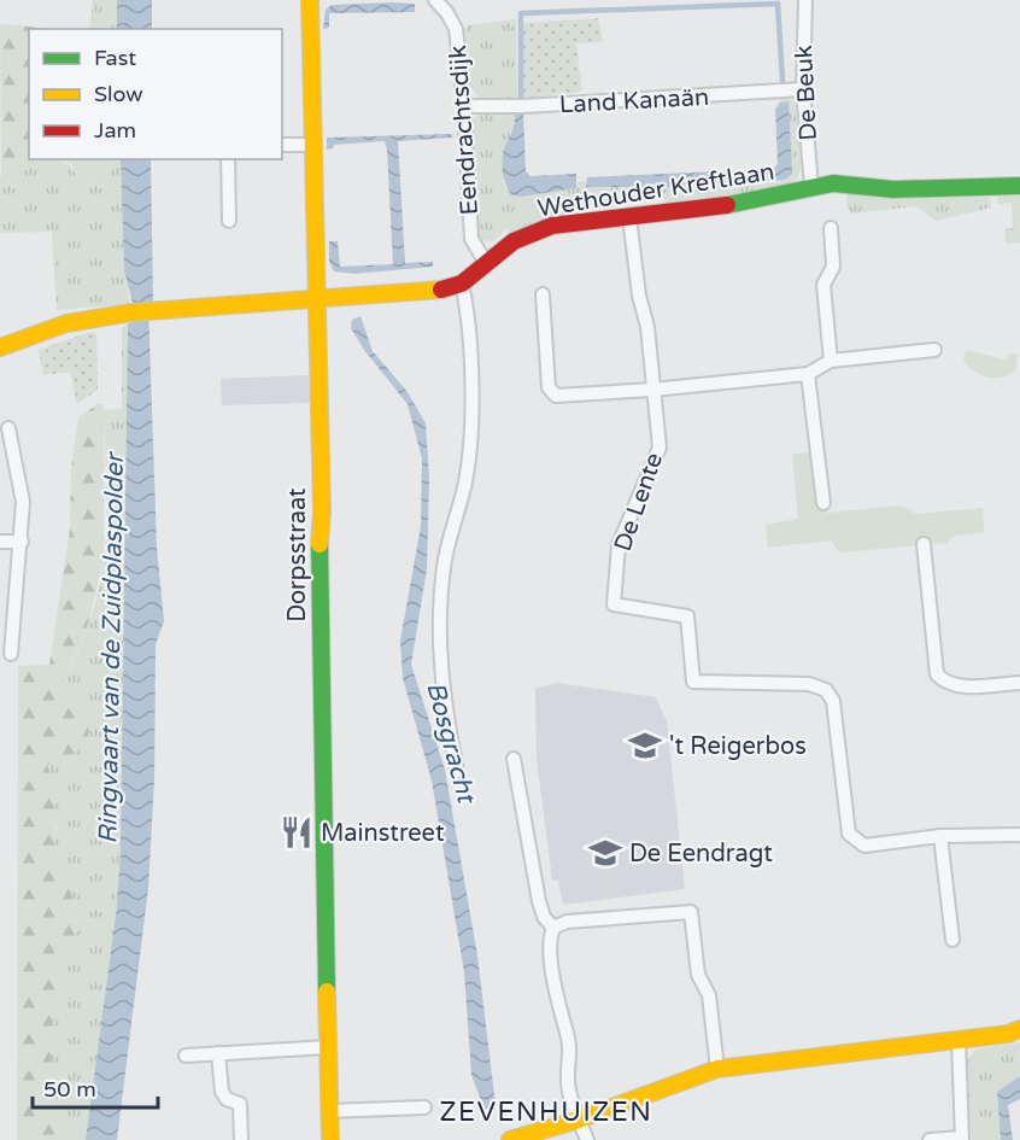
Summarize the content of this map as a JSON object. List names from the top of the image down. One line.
{"streets":{"street":["De Beuk","Land Kanaän","Eendrachtsdijk","Wethouder Kreftlaan","De Lente","Dorpsstraat"]},"crossings":[["De Beuk","Land Kanaän"],["De Beuk","Wethouder Kreftlaan"],["Land Kanaän","Eendrachtsdijk"],["Eendrachtsdijk","Wethouder Kreftlaan"],["Wethouder Kreftlaan","De Lente"],["Wethouder Kreftlaan","Dorpsstraat"]],"districts":["ZEVENHUIZEN"],"water":["Ringvaart van de Zuidplaspolder","Bosgracht"],"places":{"school or university":["'t Reigerbos","De Eendragt"],"restaurant":["Mainstreet"]},"legend":["Fast","Slow","Jam"],"scale_bar":"50 m"}
